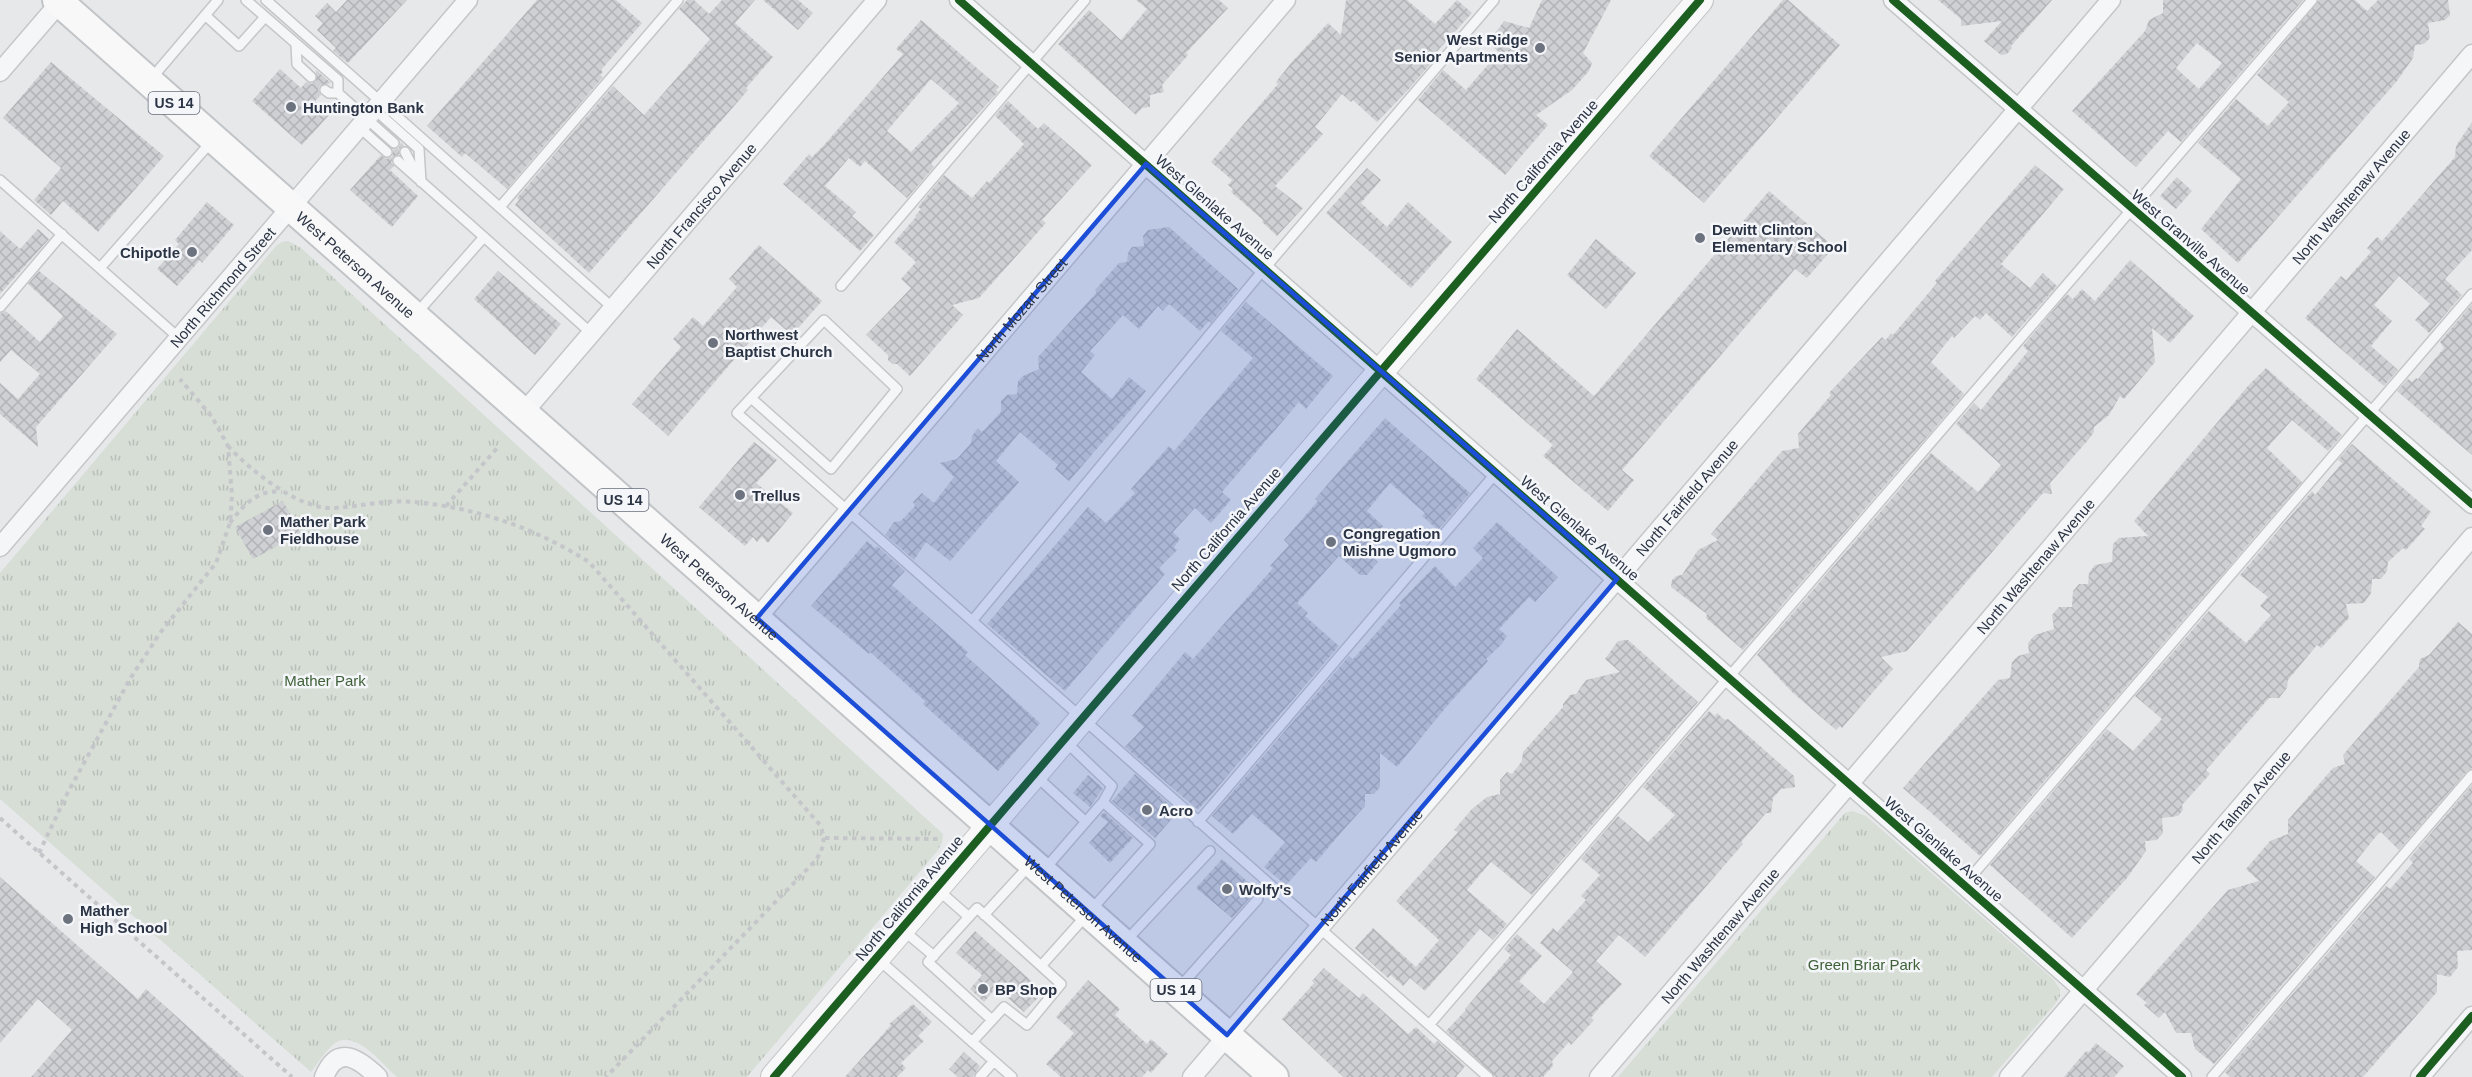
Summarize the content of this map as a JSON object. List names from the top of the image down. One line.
{"streets":{"main road":["US 14","North California Avenue","West Peterson Avenue"],"street":["North Washtenaw Avenue","North Francisco Avenue","West Glenlake Avenue","West Granville Avenue","North Richmond Street","North Mozart Street","North Fairfield Avenue","North Talman Avenue"]},"crossings":[["North California Avenue","West Glenlake Avenue"],["North California Avenue","West Peterson Avenue"],["North Washtenaw Avenue","West Glenlake Avenue"],["North Washtenaw Avenue","West Granville Avenue"],["North Francisco Avenue","West Peterson Avenue"],["West Glenlake Avenue","North Mozart Street"],["West Glenlake Avenue","North Fairfield Avenue"],["West Glenlake Avenue","North Talman Avenue"],["West Granville Avenue","North Fairfield Avenue"],["West Peterson Avenue","North Richmond Street"],["West Peterson Avenue","North Mozart Street"],["West Peterson Avenue","North Fairfield Avenue"]],"parks":["Mather Park","Green Briar Park"],"places":["West Ridge Senior Apartments","Huntington Bank","Dewitt Clinton Elementary School","Chipotle","Northwest Baptist Church","Trellus","Mather Park Fieldhouse","Congregation Mishne Ugmoro","Acro","Wolfy's","Mather High School","BP Shop"]}
